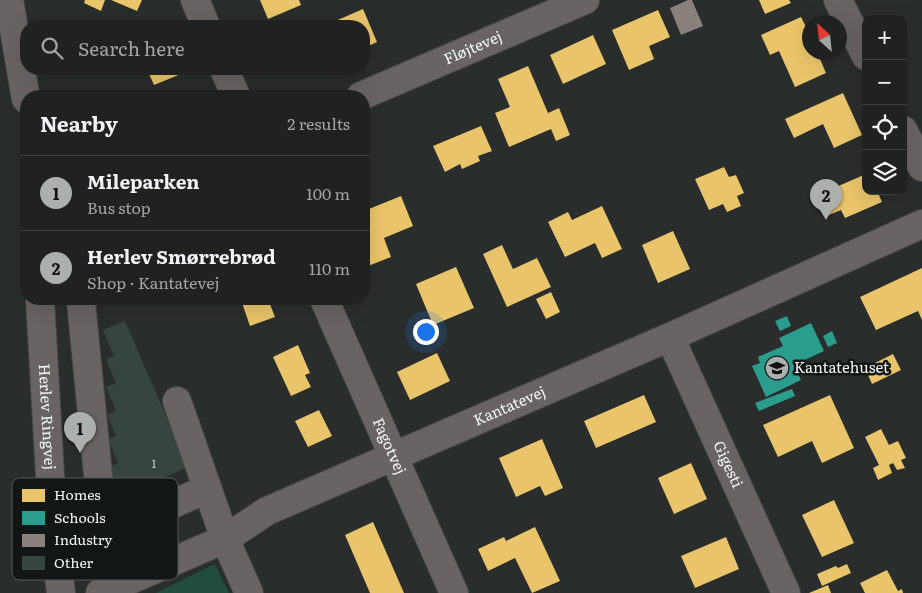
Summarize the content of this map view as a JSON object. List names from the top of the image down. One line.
{"streets":{"main road":["Herlev Ringvej"],"street":["Fløjtevej","Kantatevej","Fagotvej","Gigesti"]},"crossings":[["Kantatevej","Fagotvej"],["Kantatevej","Gigesti"]],"places":{"school or university":["Kantatehuset"]},"house_numbers":["1"],"legend":["Homes","Schools","Industry","Other"],"north":"top left","page":{"map_buttons":["+","−"],"search":"Search here","heading":["Nearby","2 results"],"list":[{"mark":"1","name":"Mileparken","note":"Bus stop","value":"100 m"},{"mark":"2","name":"Herlev Smørrebrød","note":"Shop · Kantatevej","value":"110 m"}],"pins":["2","1"]}}
